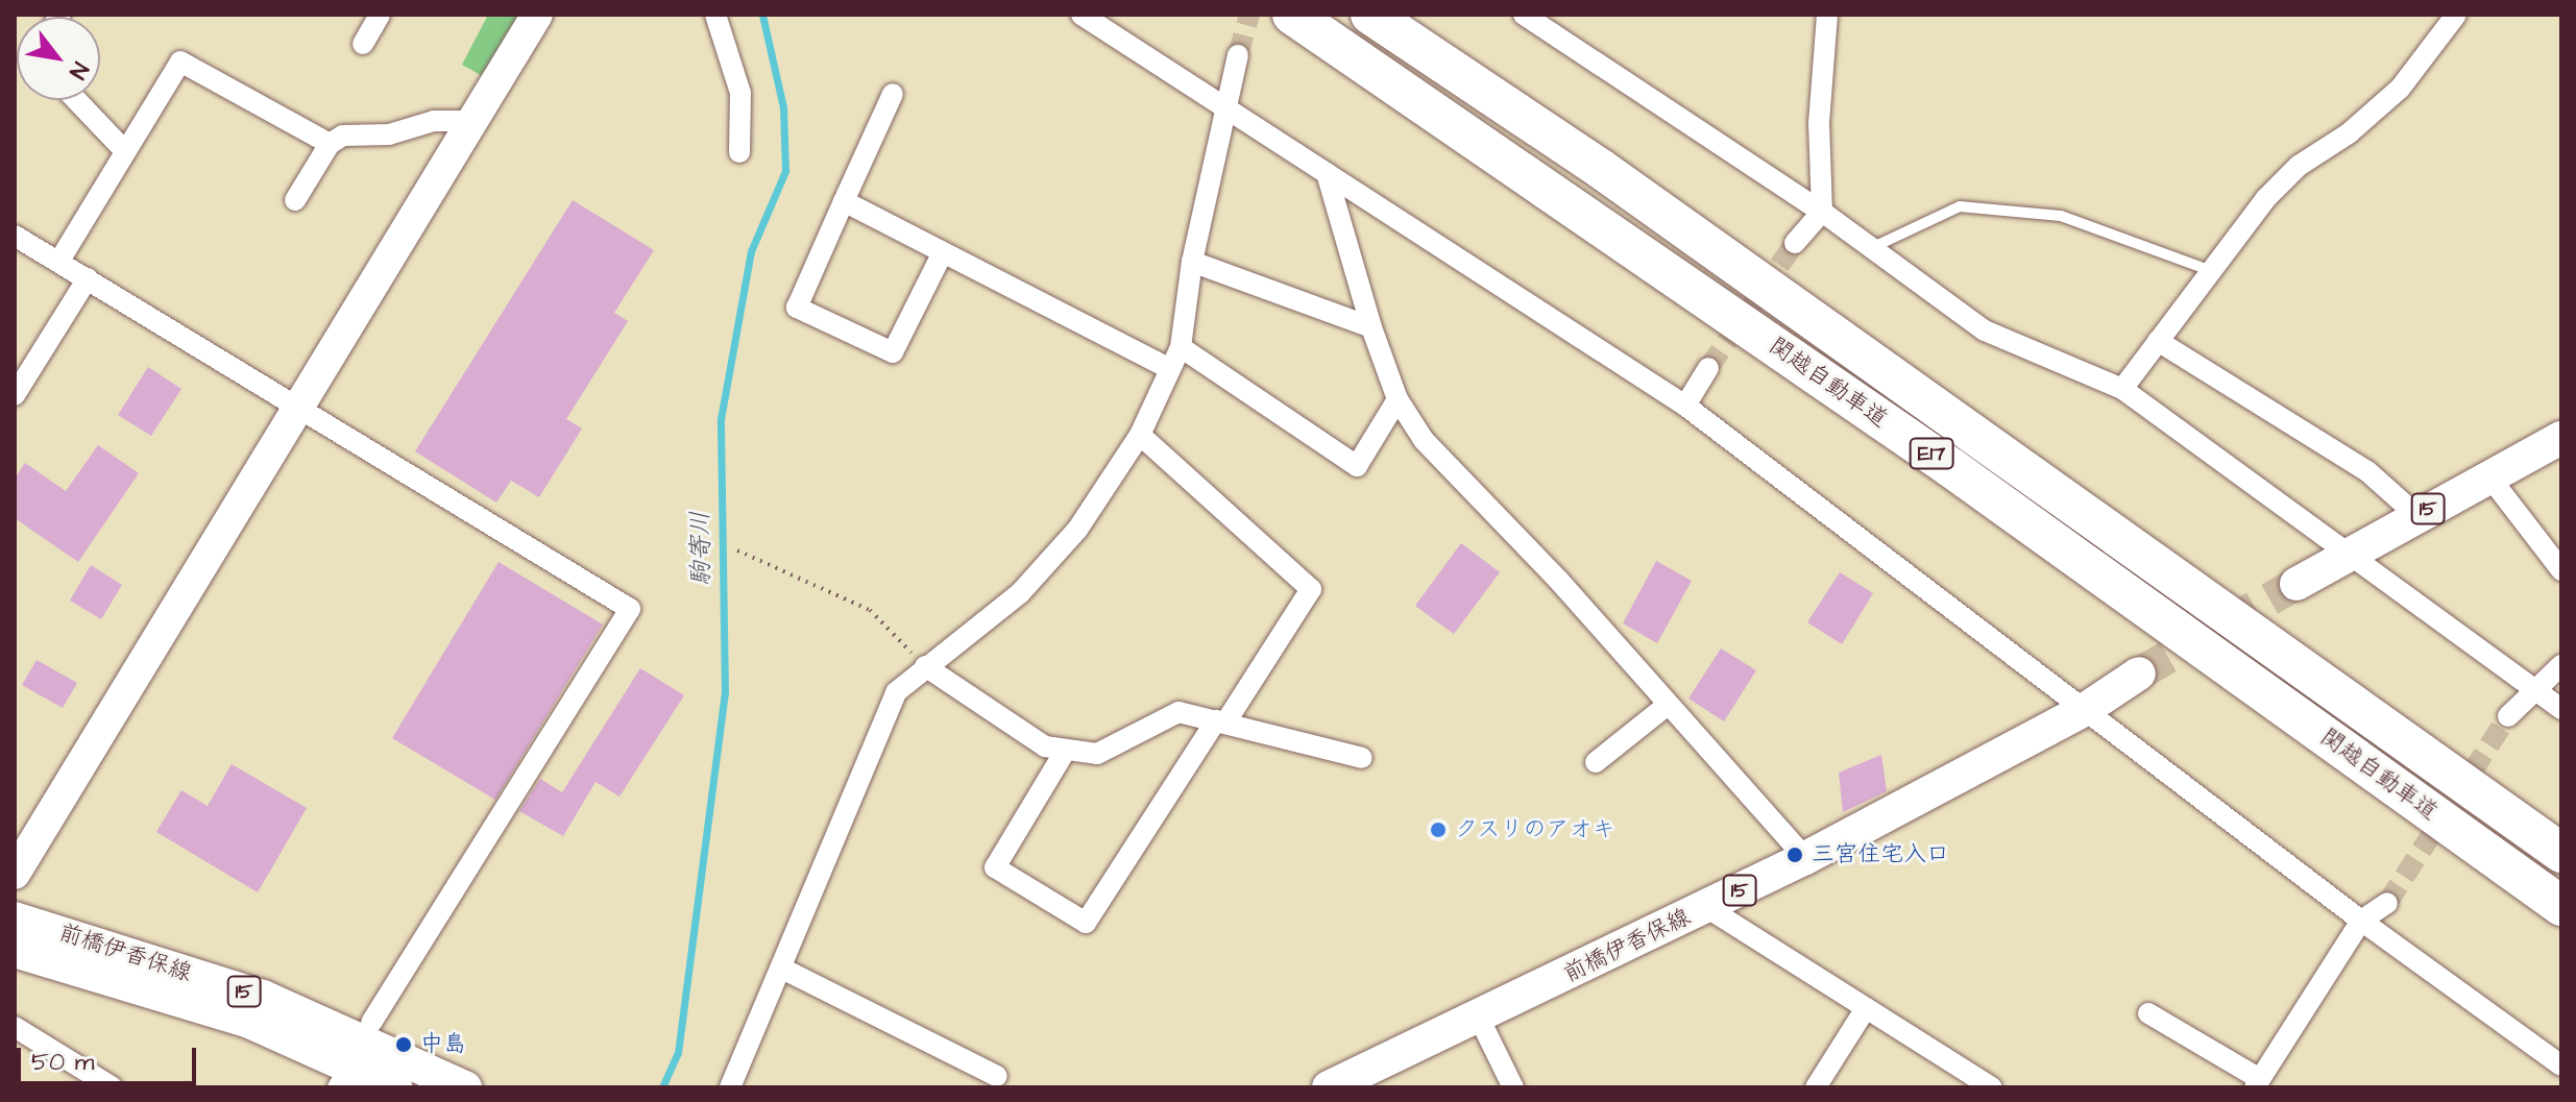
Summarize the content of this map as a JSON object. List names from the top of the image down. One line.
{"streets":{"highway":["関越自動車道","E17"],"main road":["15","前橋伊香保線"]},"water":["駒寄川"],"places":["クスリのアオキ","三宮住宅入口","中島"],"scale_bar":"50 m","north":"bottom right"}
